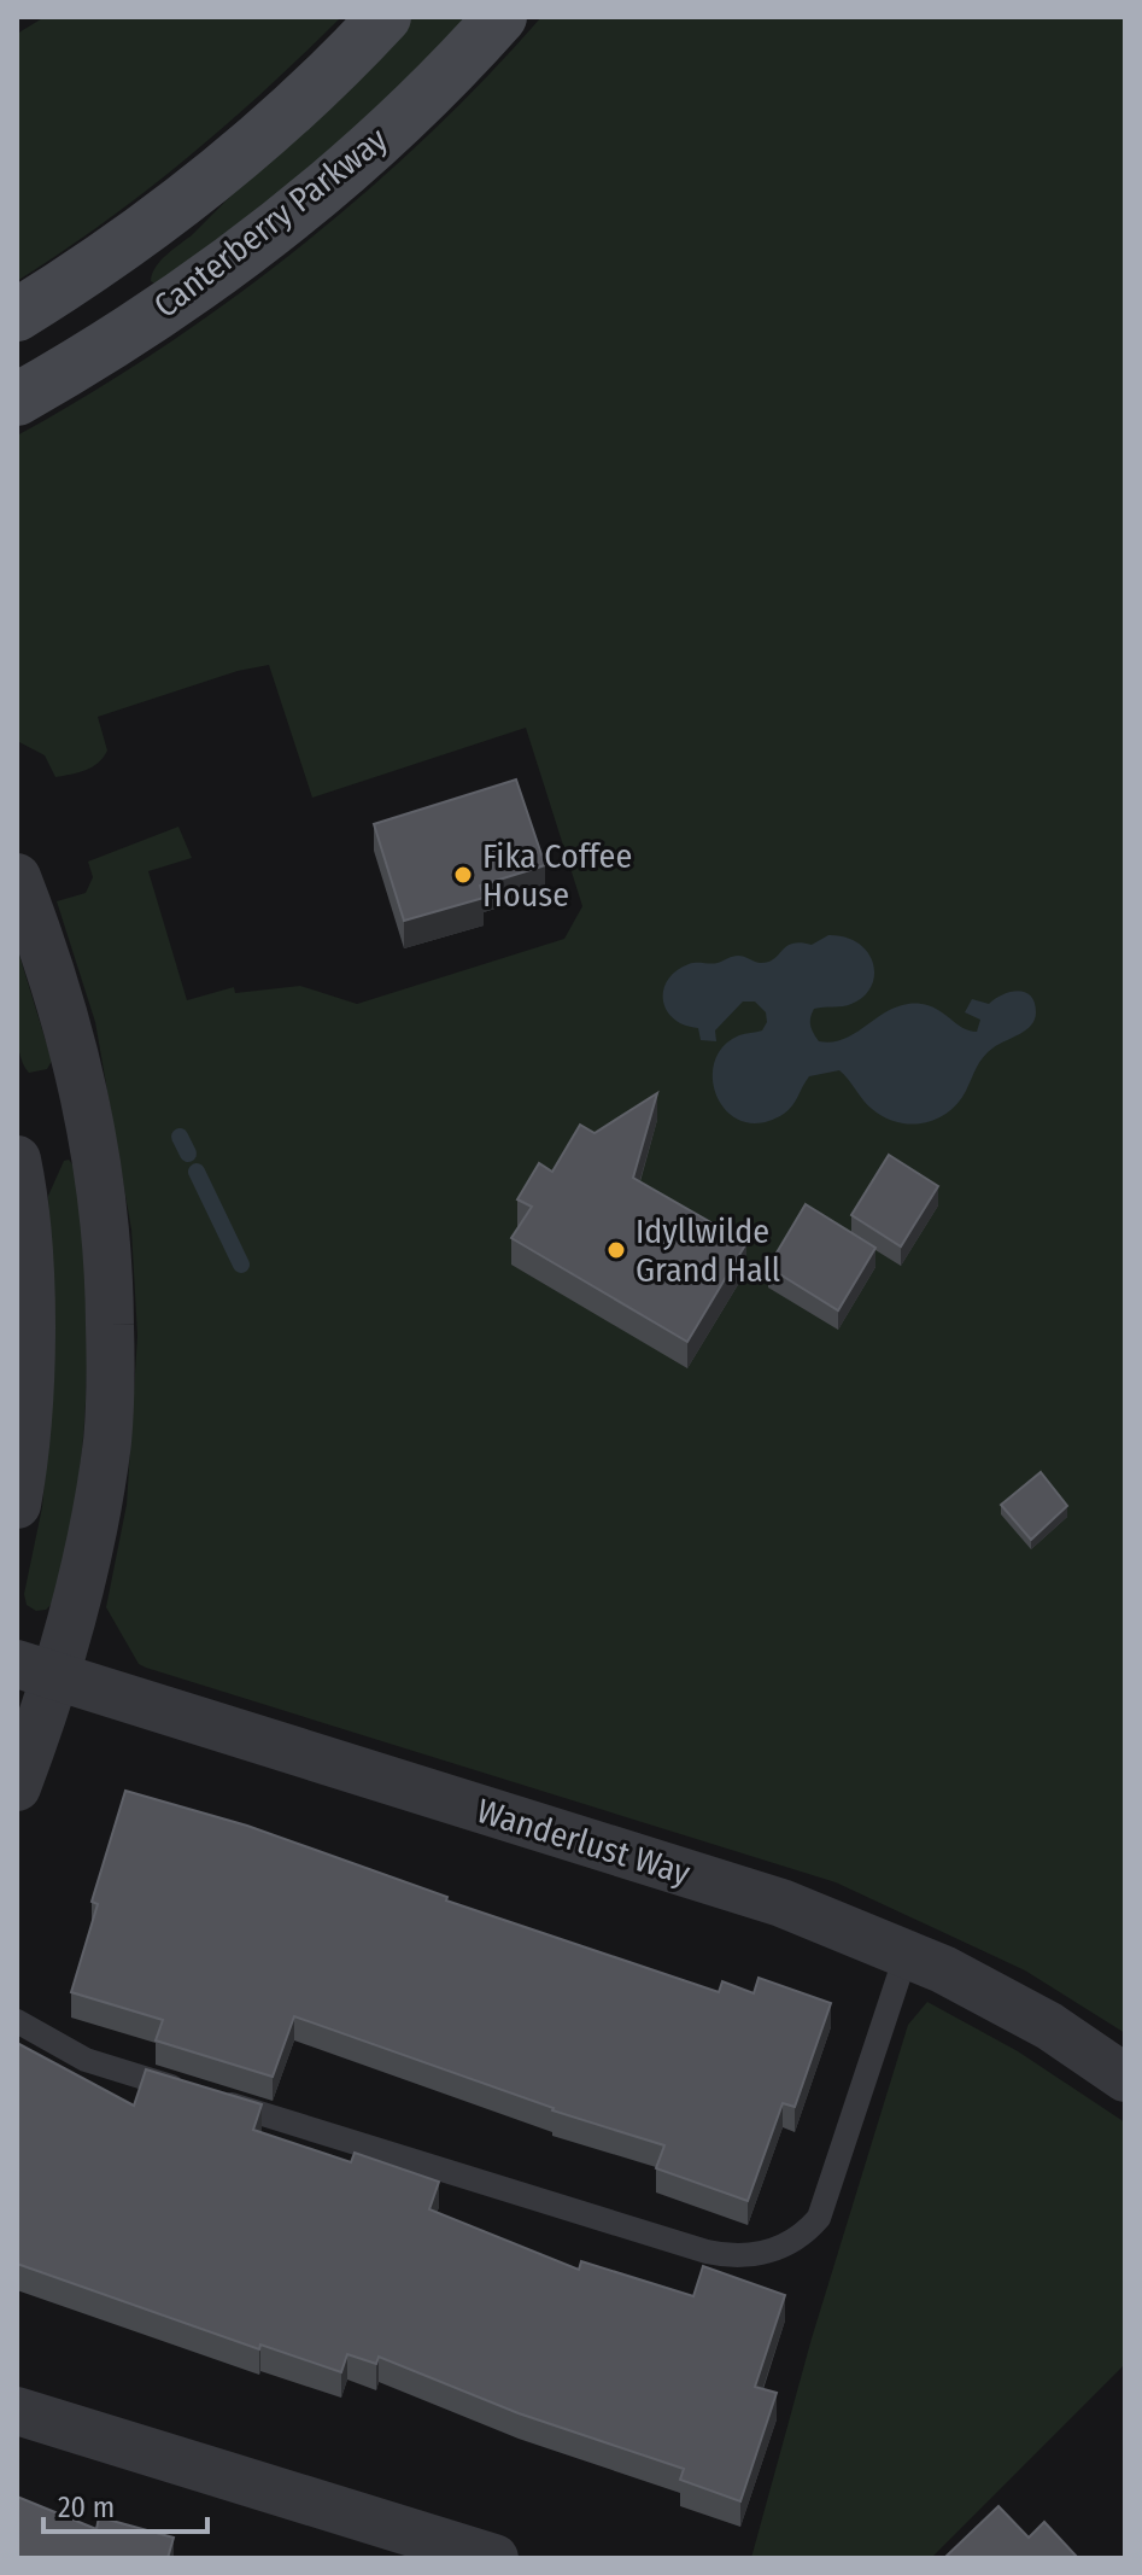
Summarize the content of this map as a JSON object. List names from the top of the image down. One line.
{"streets":{"street":["Canterberry Parkway","Wanderlust Way"]},"places":["Fika Coffee House","Idyllwilde Grand Hall"],"scale_bar":"20 m"}
